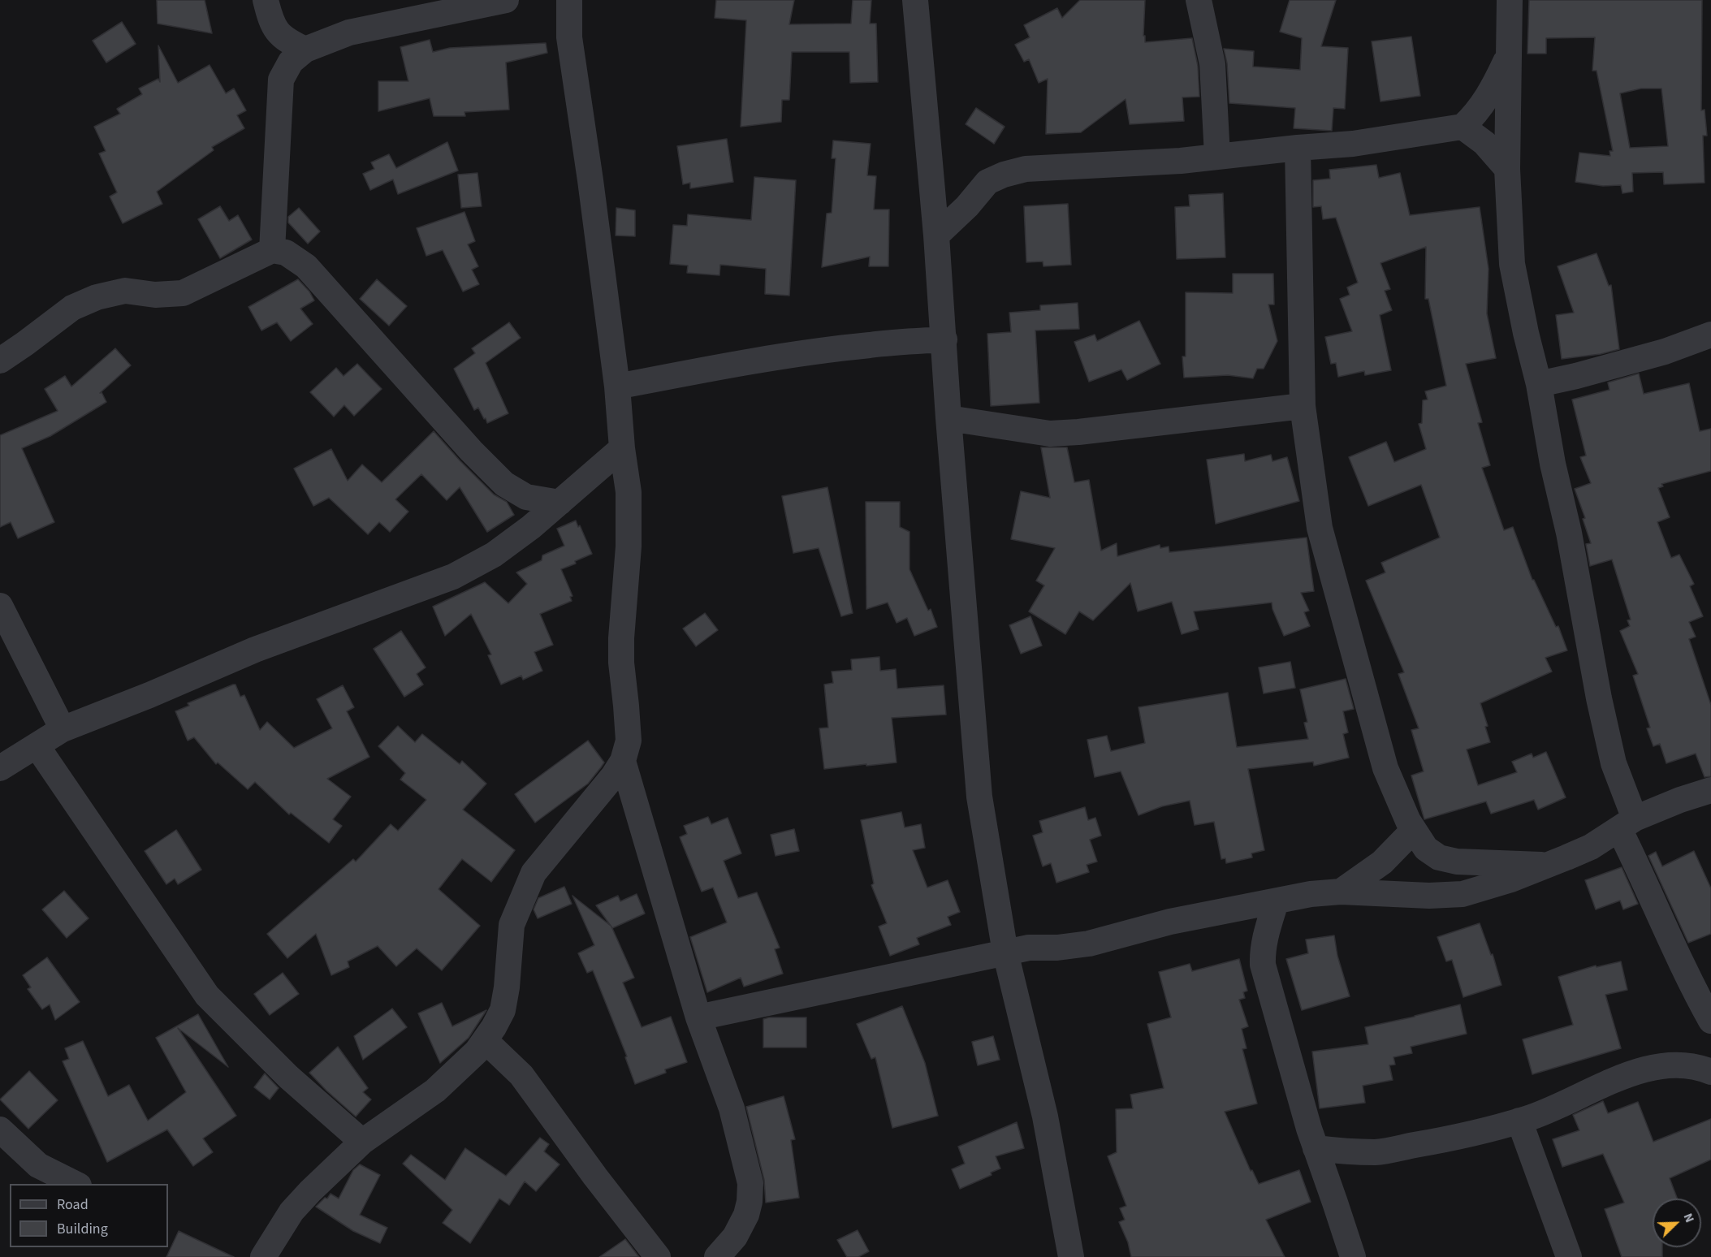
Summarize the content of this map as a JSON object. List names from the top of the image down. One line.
{"legend":["Road","Building"],"north":"top right"}
